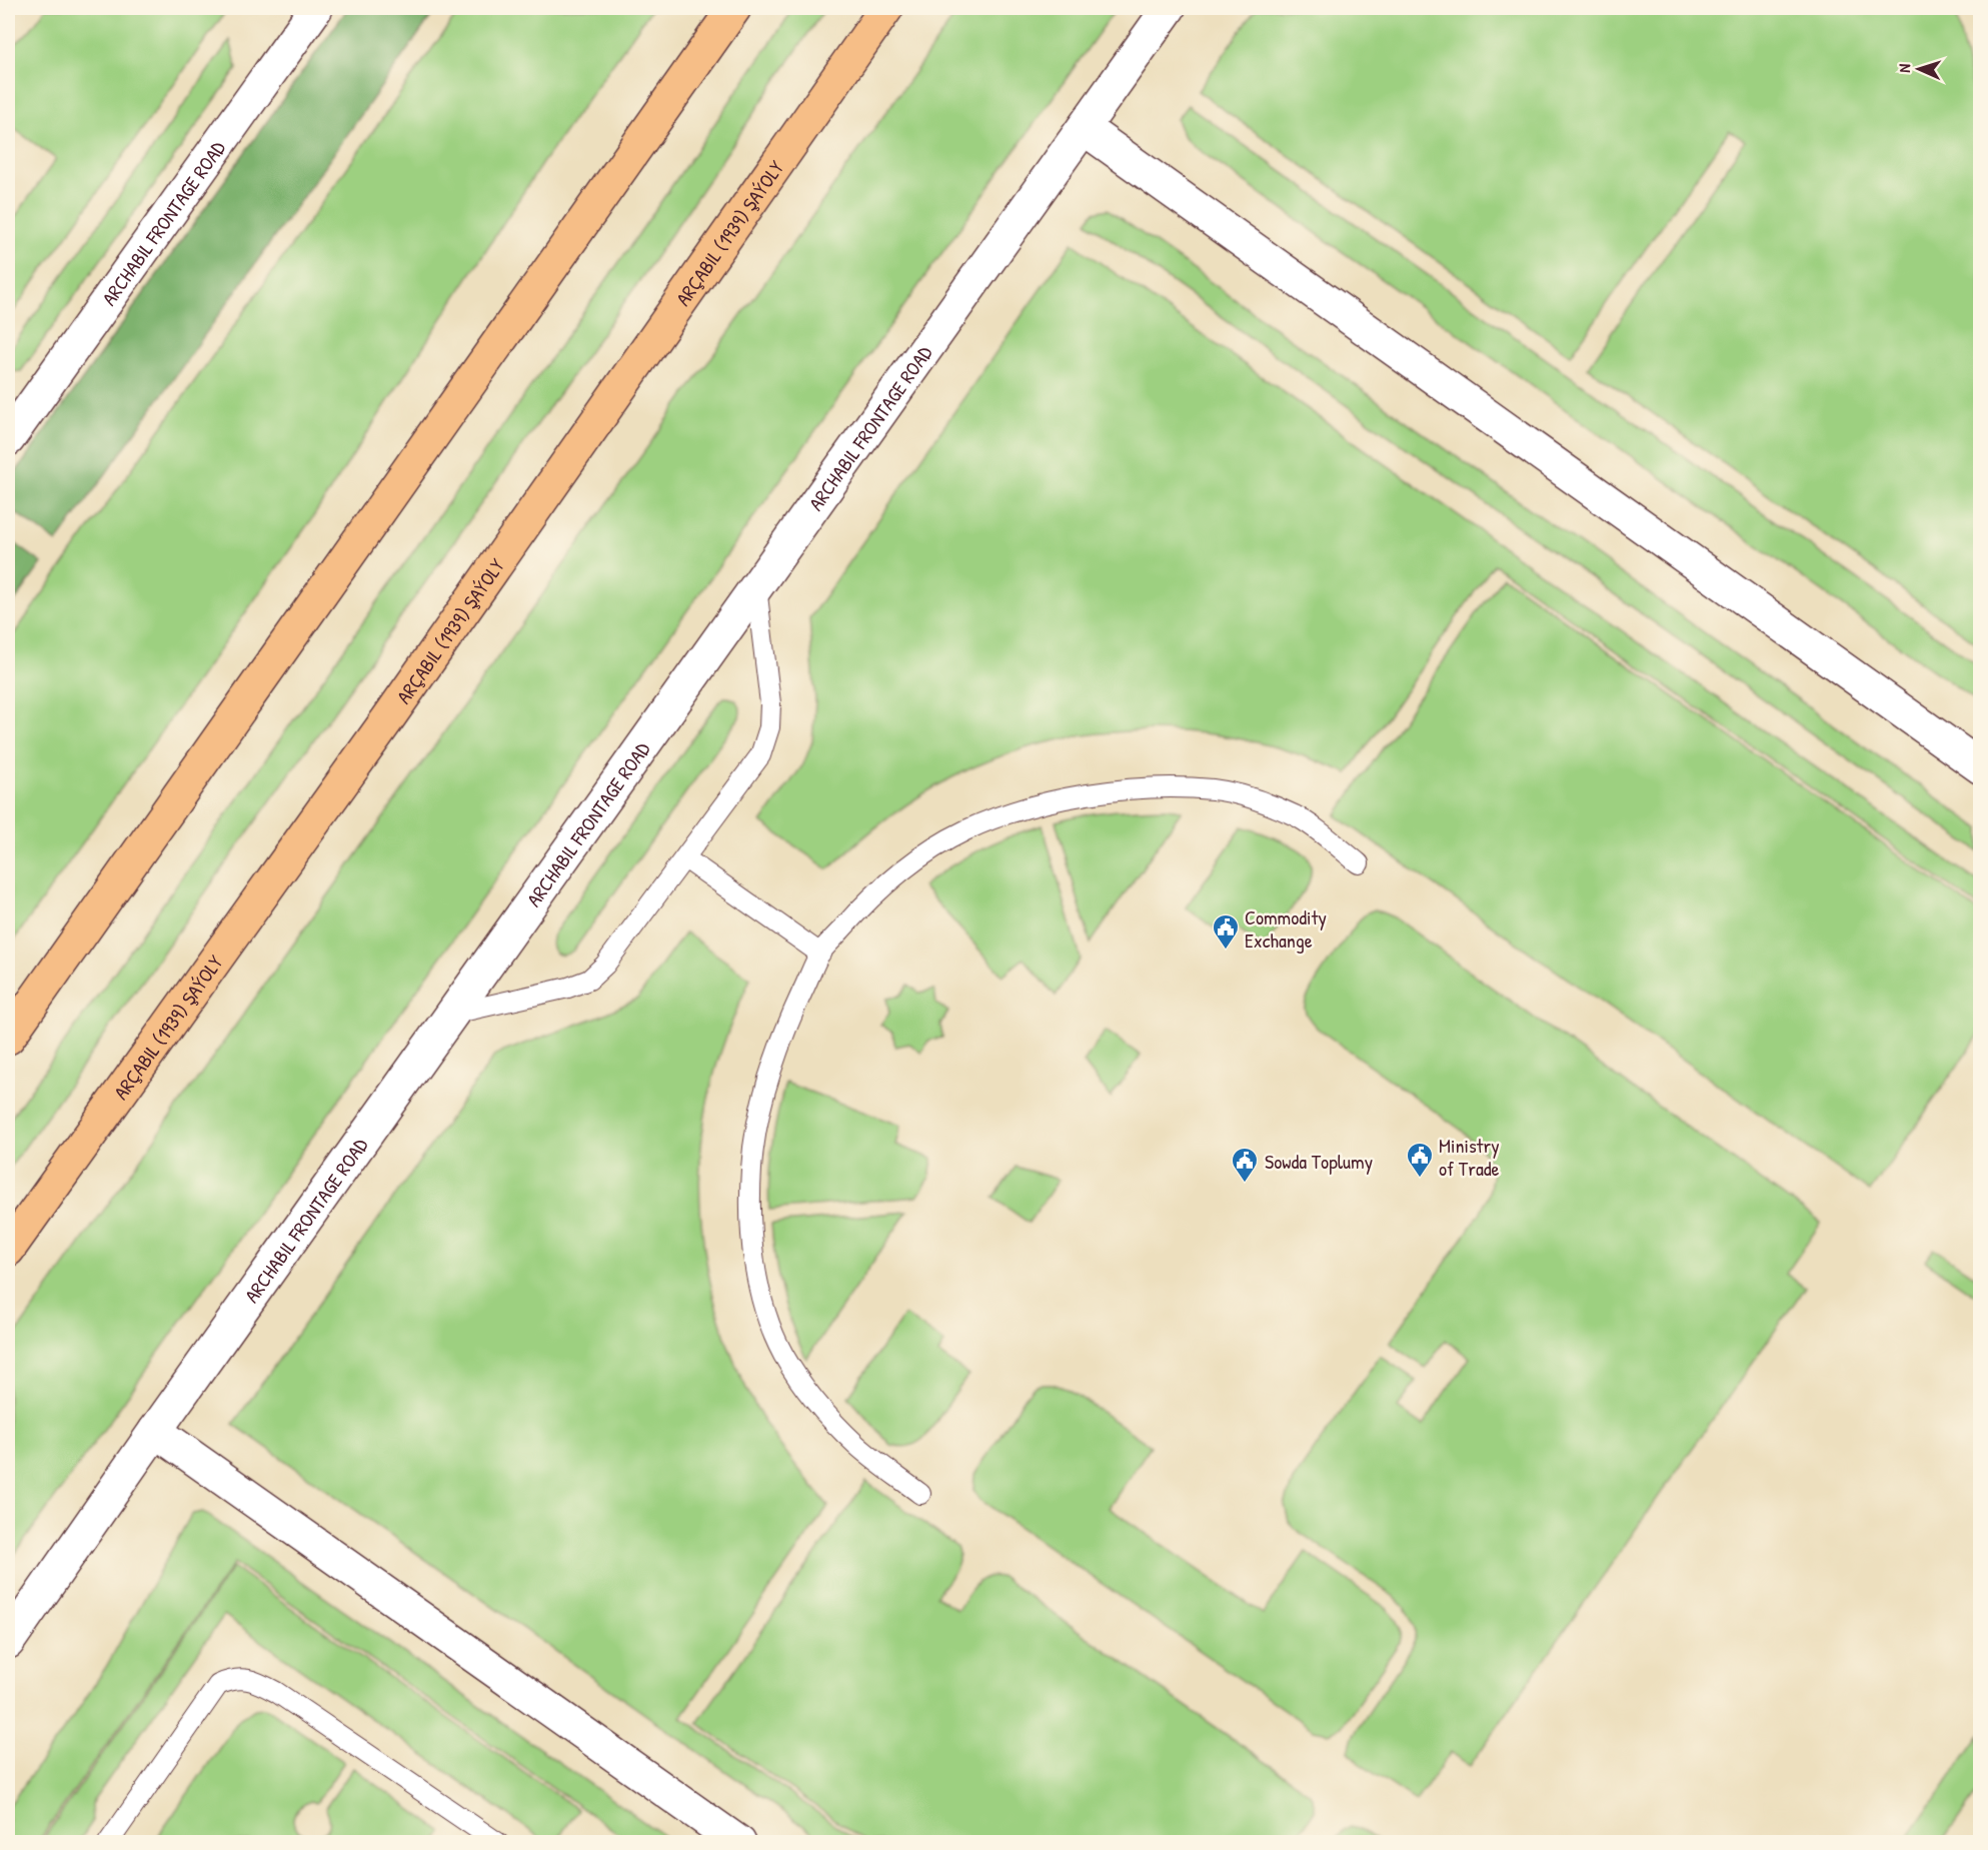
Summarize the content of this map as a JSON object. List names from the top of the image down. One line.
{"streets":{"main road":["ARÇABIL (1939) ŞAÝOLY"],"street":["ARCHABIL FRONTAGE ROAD"]},"places":{"public building":["Commodity Exchange","Ministry of Trade","Sowda Toplumy"]},"north":"left"}
